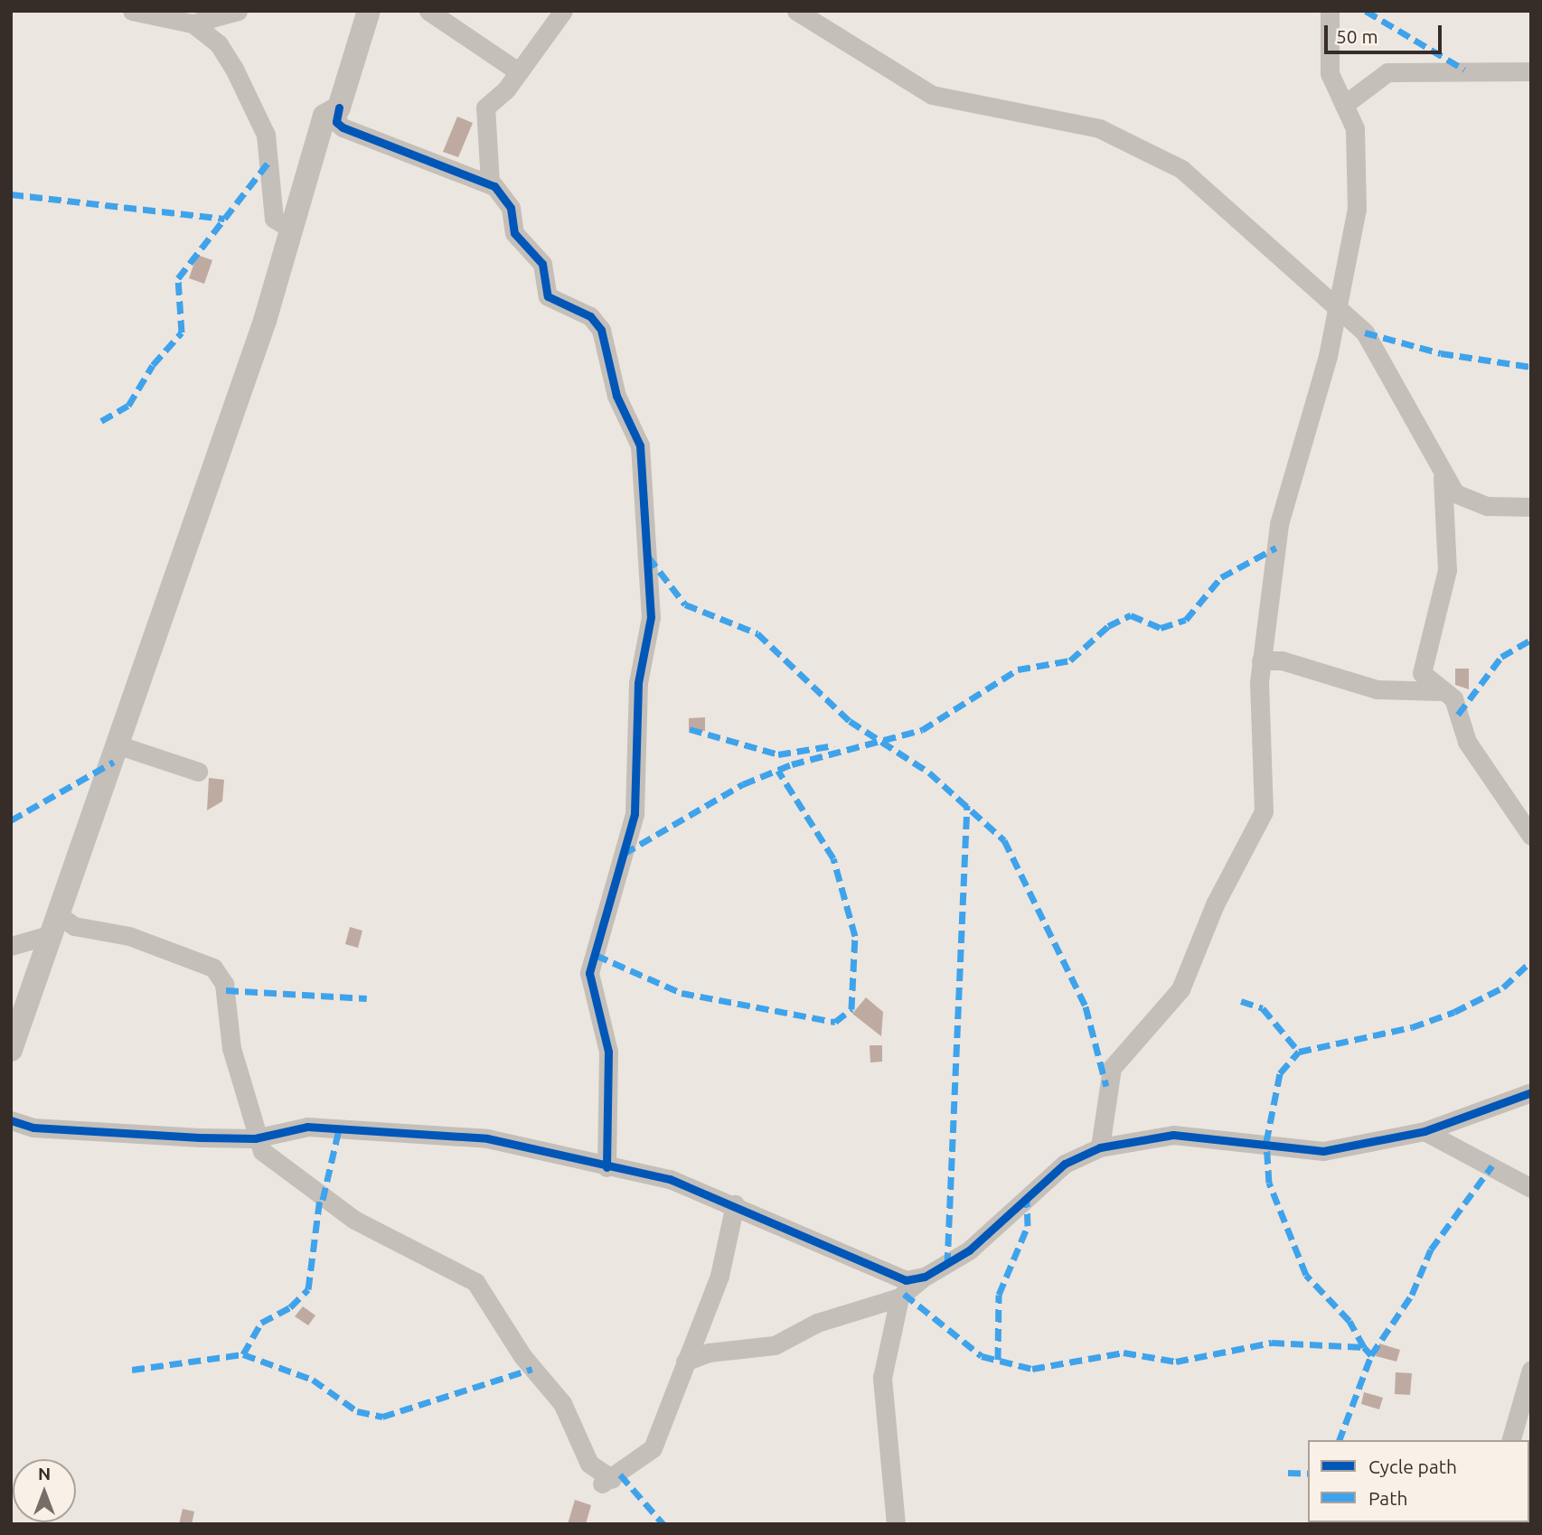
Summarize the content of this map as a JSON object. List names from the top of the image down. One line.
{"legend":["Cycle path","Path"],"scale_bar":"50 m","north":"top"}
